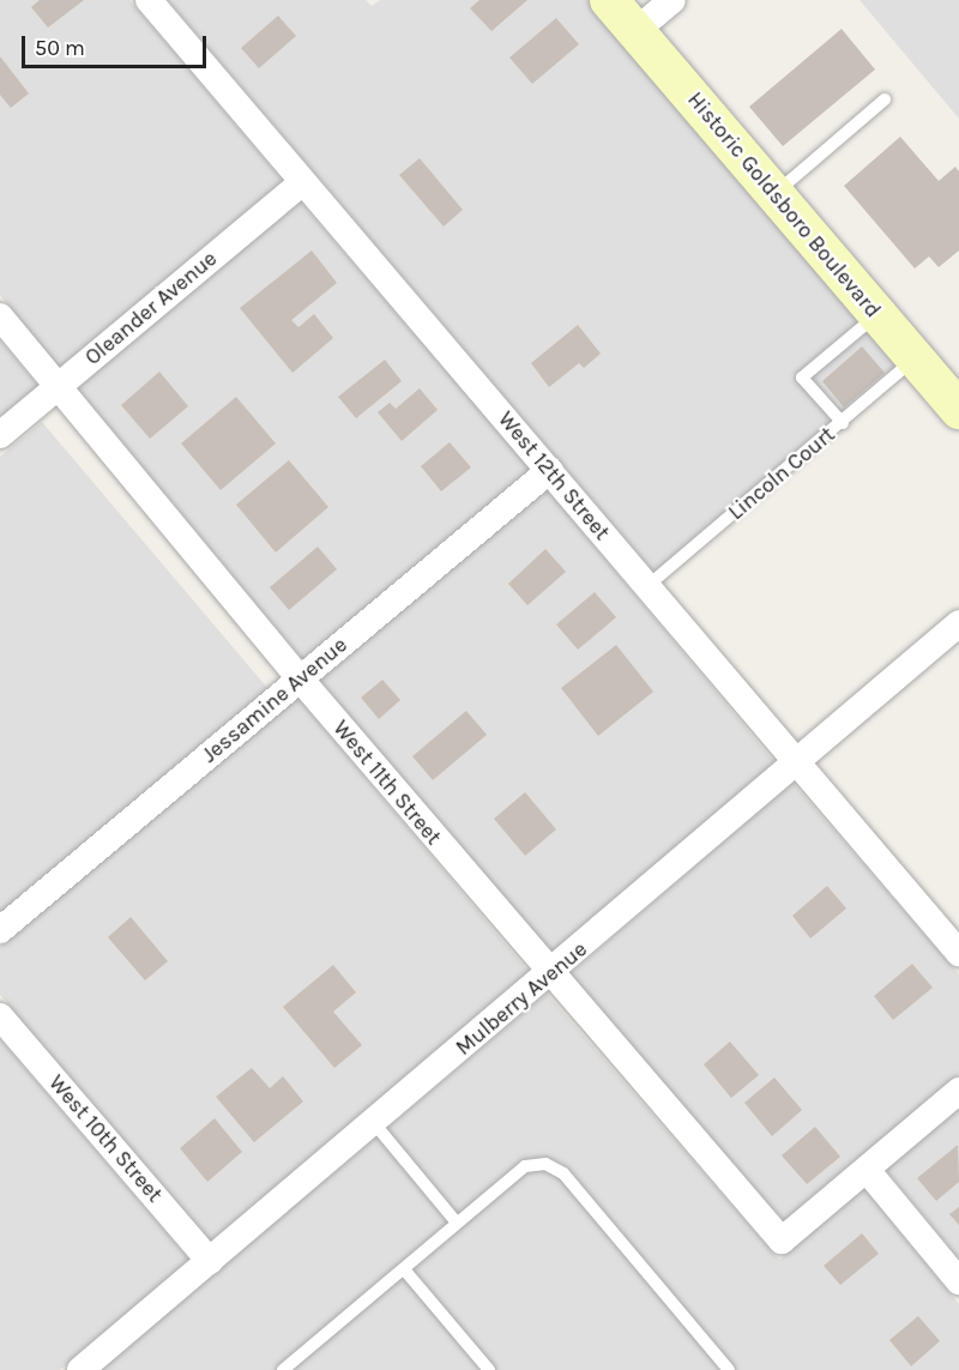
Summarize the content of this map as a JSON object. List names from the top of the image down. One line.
{"streets":{"street":["Historic Goldsboro Boulevard","Oleander Avenue","West 12th Street","Jessamine Avenue","West 11th Street","Mulberry Avenue","West 10th Street"],"lane":["Lincoln Court"]},"crossings":[["Historic Goldsboro Boulevard","Lincoln Court"],["Oleander Avenue","West 12th Street"],["Oleander Avenue","West 11th Street"],["Lincoln Court","West 12th Street"],["West 12th Street","Jessamine Avenue"],["West 12th Street","Mulberry Avenue"],["Jessamine Avenue","West 11th Street"],["West 11th Street","Mulberry Avenue"],["Mulberry Avenue","West 10th Street"]],"scale_bar":"50 m"}
